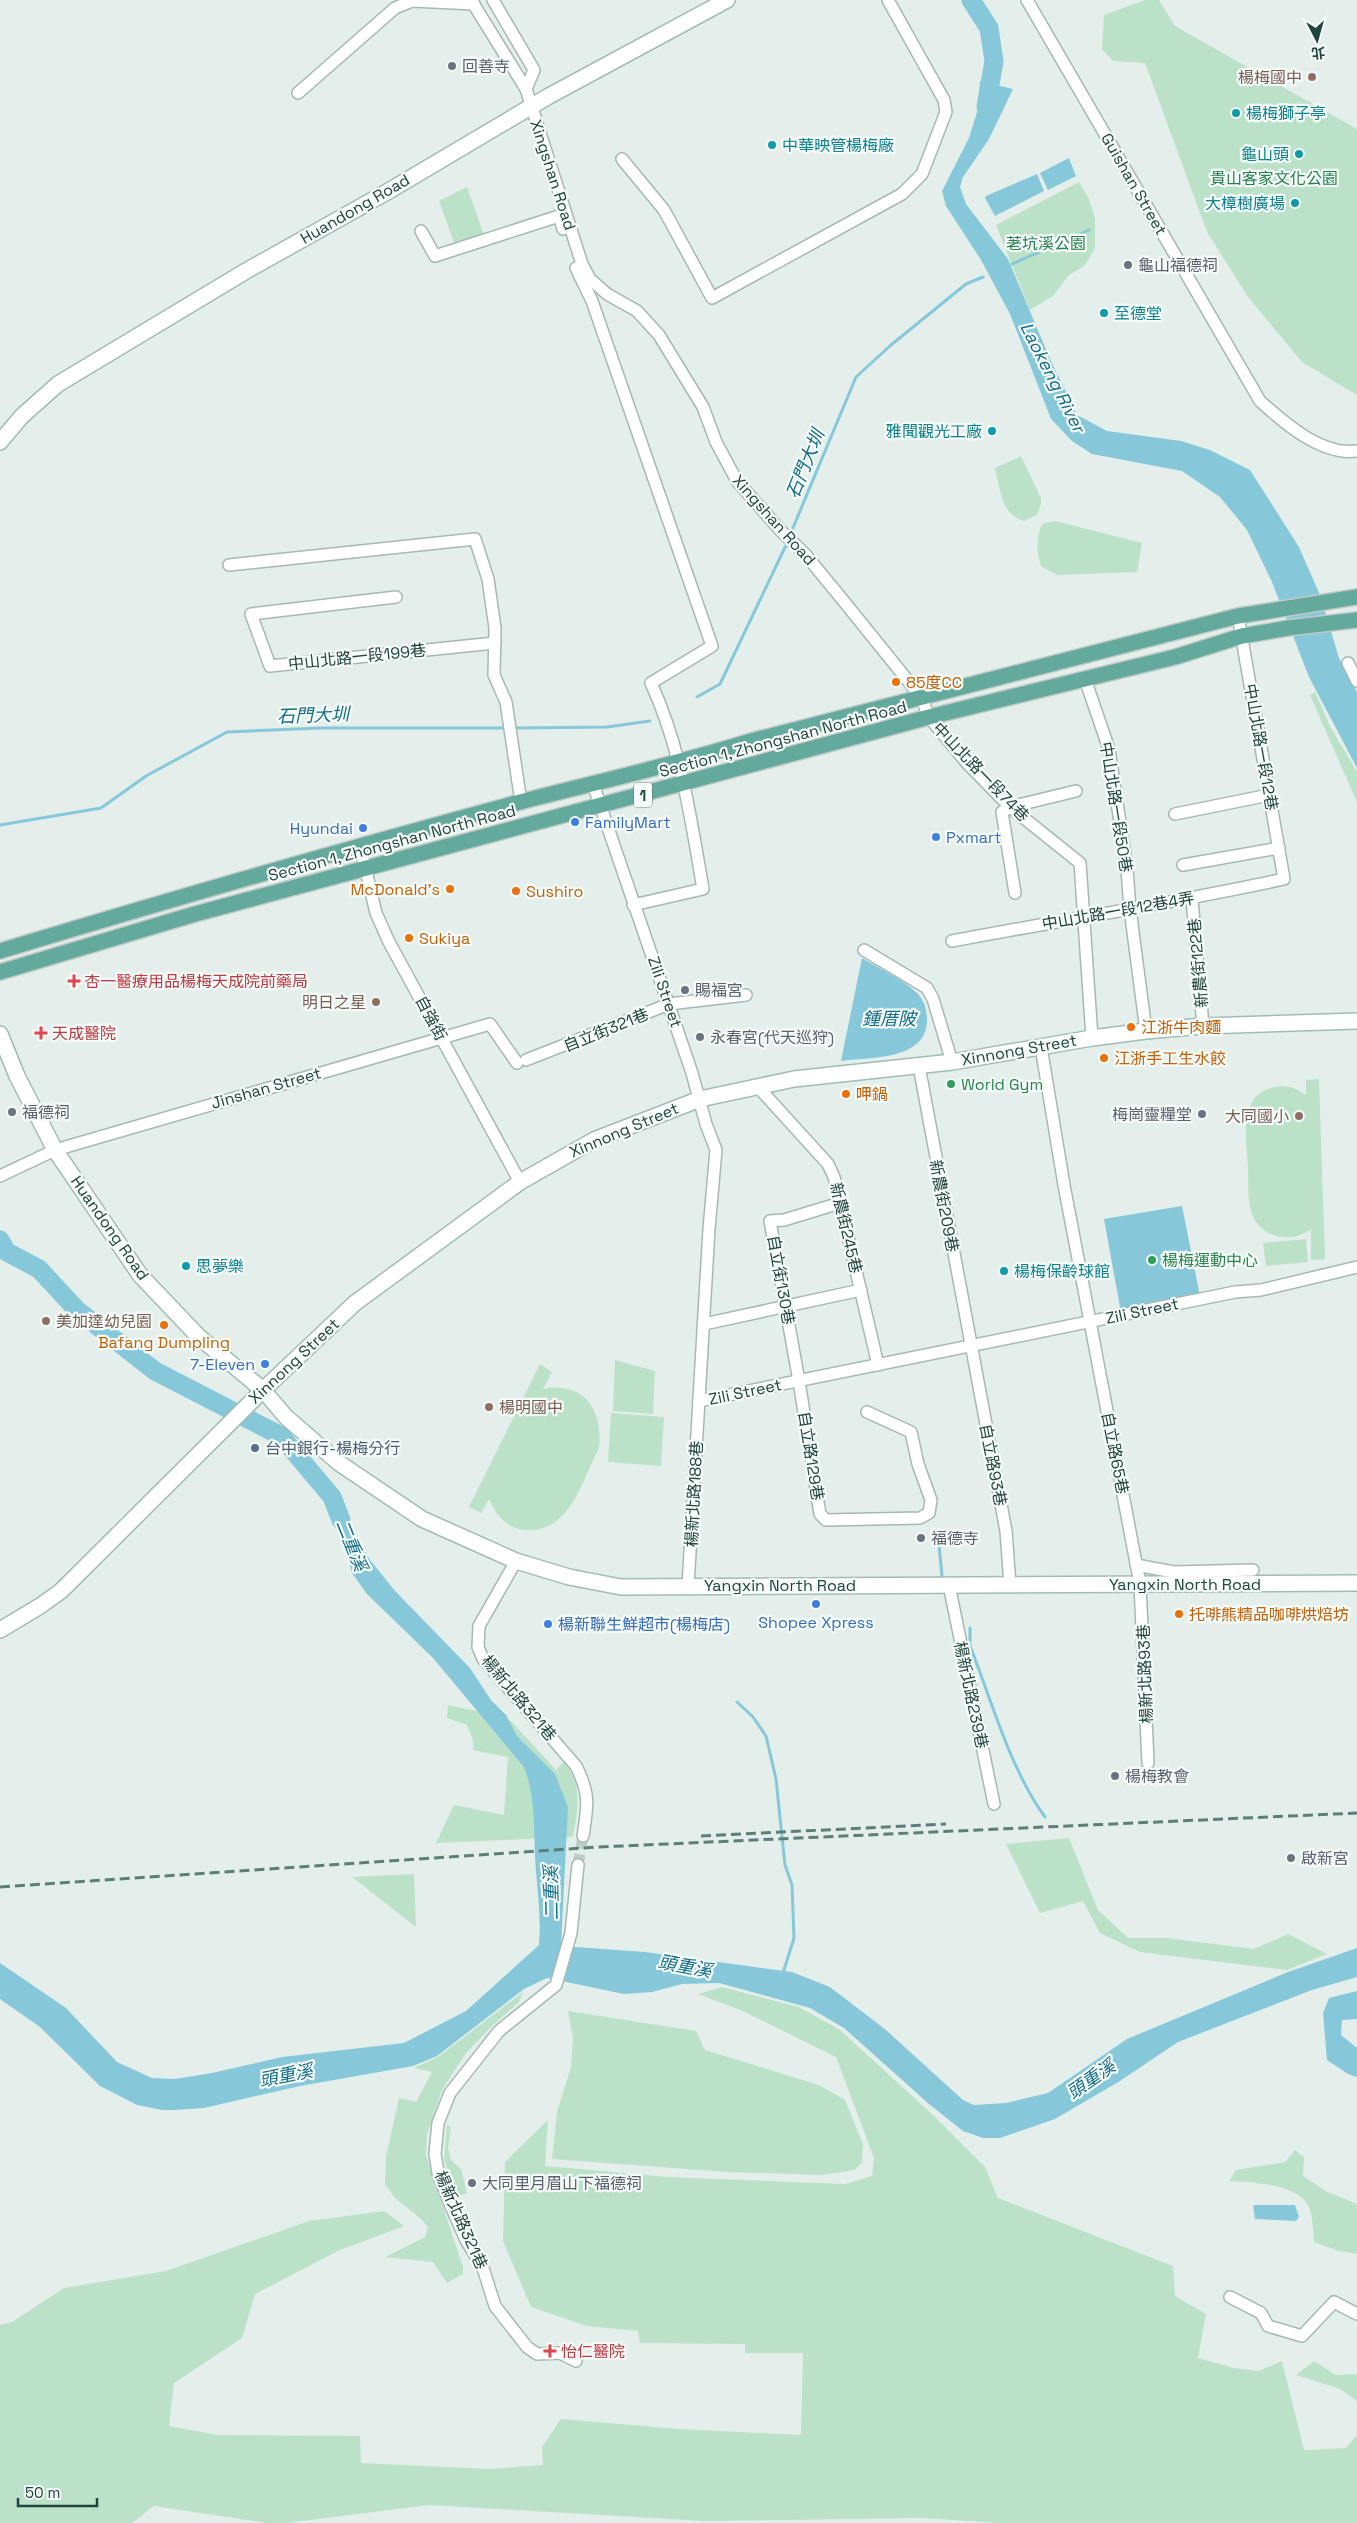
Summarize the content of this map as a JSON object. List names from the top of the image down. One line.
{"streets":{"main road":["Section 1, Zhongshan North Road","1"],"street":["Xingshan Road","Guishan Street","Huandong Road","中山北路一段199巷","中山北路一段12巷","中山北路一段74巷","中山北路一段50巷","中山北路一段12巷4弄","新農街122巷","Zili Street","自強街","自立街321巷","Xinnong Street","Jinshan Street","新農街209巷","新農街245巷","自立街130巷","自立路65巷","自立路129巷","自立路93巷","楊新北路188巷","Yangxin North Road","楊新北路93巷","楊新北路239巷","楊新北路321巷"]},"crossings":[["Xingshan Road","Huandong Road"],["Xingshan Road","Section 1, Zhongshan North Road"],["Xingshan Road","中山北路一段74巷"],["Huandong Road","Xinnong Street"],["Huandong Road","Jinshan Street"],["Huandong Road","Yangxin North Road"],["Section 1, Zhongshan North Road","中山北路一段12巷"],["Section 1, Zhongshan North Road","中山北路一段74巷"],["Section 1, Zhongshan North Road","中山北路一段50巷"],["Section 1, Zhongshan North Road","Zili Street"],["Section 1, Zhongshan North Road","自強街"],["中山北路一段12巷","中山北路一段12巷4弄"],["中山北路一段74巷","中山北路一段12巷4弄"],["中山北路一段50巷","中山北路一段12巷4弄"],["中山北路一段50巷","Xinnong Street"],["中山北路一段12巷4弄","新農街122巷"],["新農街122巷","Xinnong Street"],["Zili Street","自立街321巷"],["Zili Street","Xinnong Street"],["Zili Street","新農街209巷"],["Zili Street","新農街245巷"],["Zili Street","自立街130巷"],["Zili Street","自立路65巷"],["Zili Street","自立路129巷"],["Zili Street","自立路93巷"],["Zili Street","楊新北路188巷"],["自強街","Xinnong Street"],["自強街","Jinshan Street"],["自立街321巷","Jinshan Street"],["Xinnong Street","新農街209巷"],["Xinnong Street","新農街245巷"],["Xinnong Street","自立路65巷"],["Xinnong Street","Yangxin North Road"],["新農街209巷","自立路93巷"],["新農街245巷","自立街130巷"],["自立街130巷","自立路129巷"],["自立路65巷","Yangxin North Road"],["自立路65巷","楊新北路93巷"],["自立路93巷","Yangxin North Road"],["楊新北路188巷","Yangxin North Road"],["Yangxin North Road","楊新北路93巷"],["Yangxin North Road","楊新北路239巷"],["Yangxin North Road","楊新北路321巷"]],"water":["Laokeng River","石門大圳","鍾厝陂","二重溪","頭重溪"],"parks":["貴山客家文化公園","荖坑溪公園"],"places":{"other":["回善寺","楊梅國中","楊梅獅子亭","中華映管楊梅廠","龜山頭","大樟樹廣場","龜山福德祠","至德堂","雅聞觀光工廠","85度CC","FamilyMart","Hyundai","Pxmart","McDonald's","Sushiro","Sukiya","賜福宮","明日之星","江浙牛肉麵","永春宮(代天巡狩)","江浙手工生水餃","World Gym","呷鍋","福德祠","梅崗靈糧堂","大同國小","楊梅運動中心","思夢樂","楊梅保齡球館","美加達幼兒園","Bafang Dumpling","7-Eleven","楊明國中","台中銀行-楊梅分行","福德寺","Shopee Xpress","托啡熊精品咖啡烘焙坊","楊新聯生鮮超市(楊梅店)","楊梅教會","啟新宮","大同里月眉山下福德祠"],"health":["杏一醫療用品楊梅天成院前藥局","天成醫院","怡仁醫院"]},"scale_bar":"50 m","north":"bottom"}
